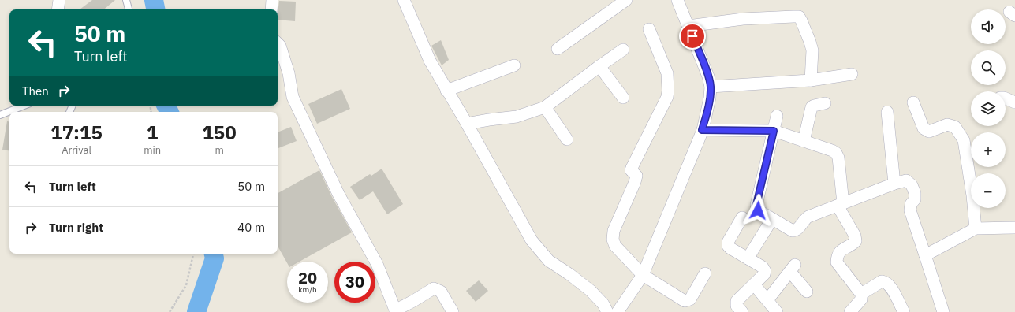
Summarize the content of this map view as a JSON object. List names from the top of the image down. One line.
{"page":{"map_buttons":["+","−"],"turn":["50 m","Turn left"],"then":"Then","eta":["17:15","Arrival","1","min","150","m"],"list":[{"name":"Turn left","value":"50 m"},{"name":"Turn right","value":"40 m"}],"speed":"20 km/h","limit":"30"}}
